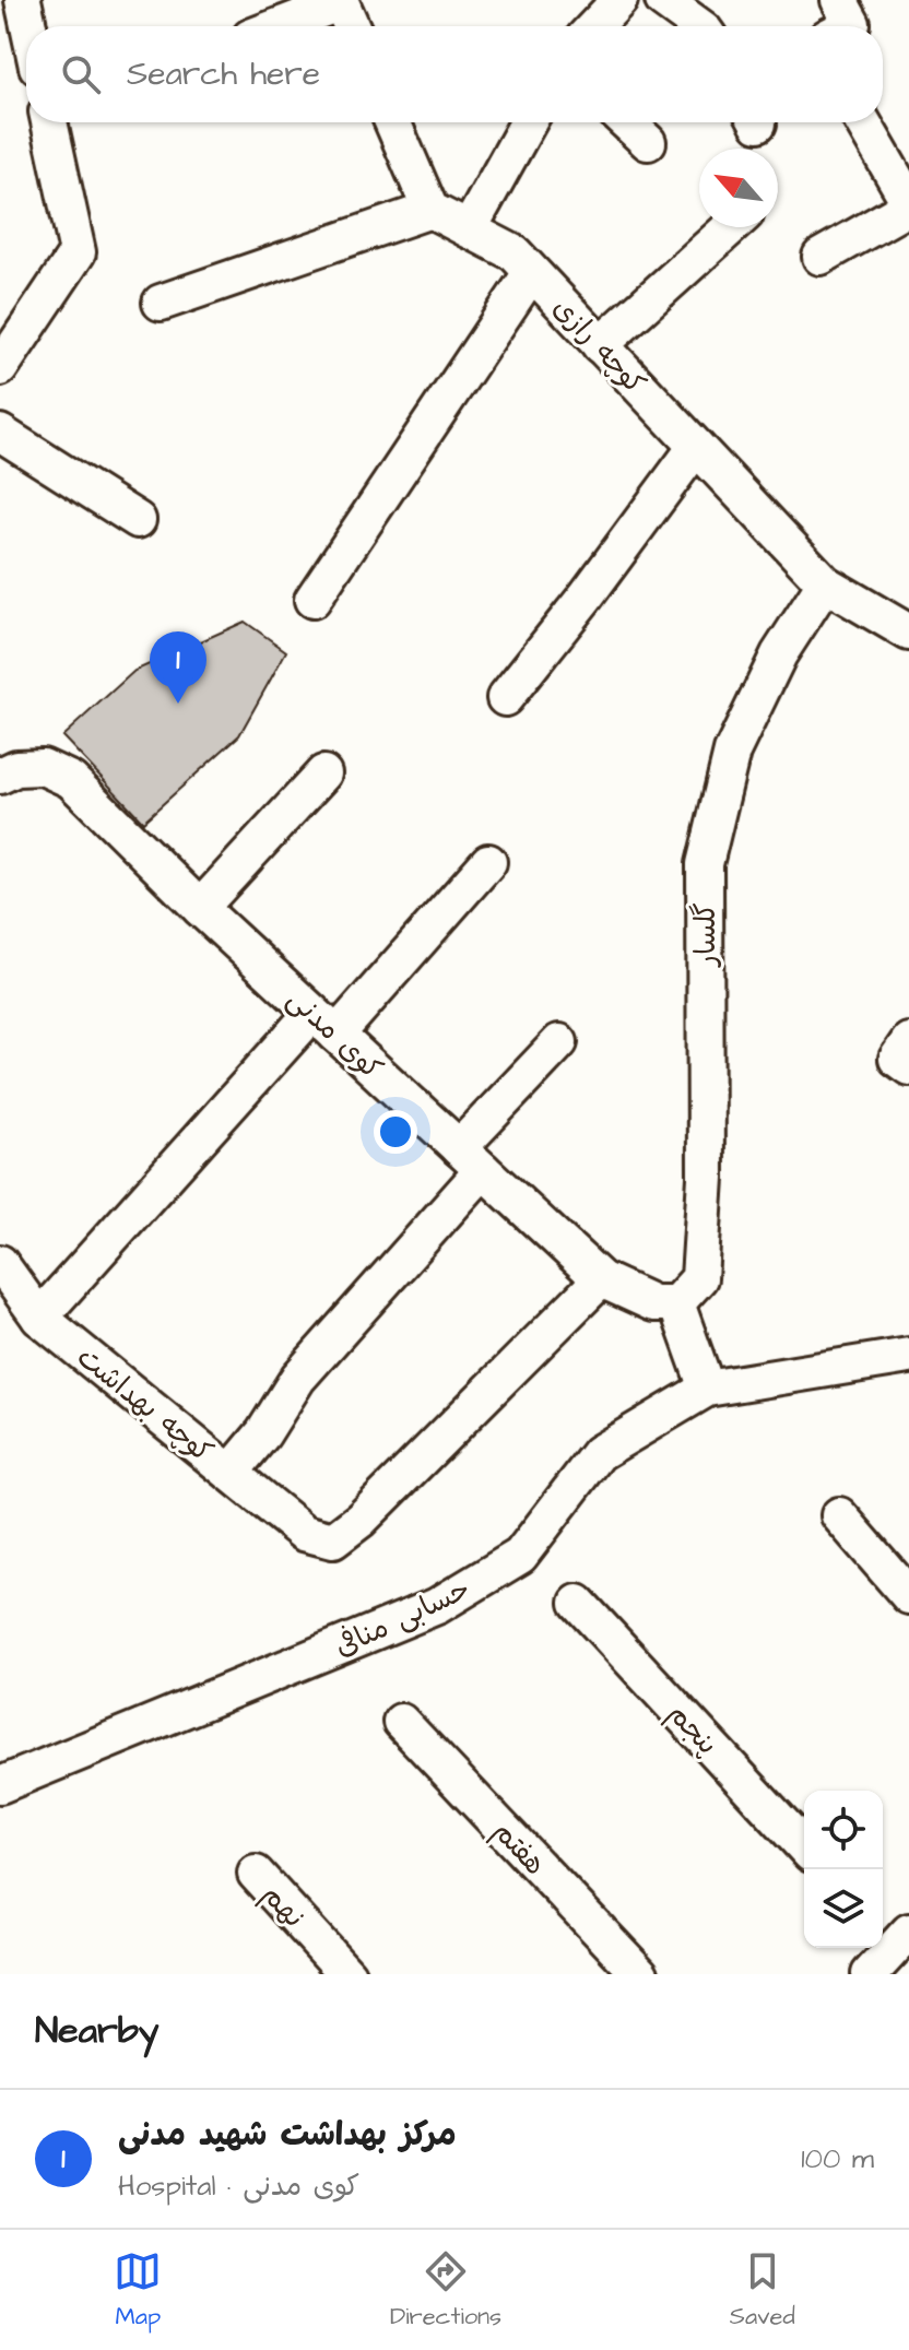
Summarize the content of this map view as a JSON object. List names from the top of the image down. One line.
{"streets":{"street":["کوچه رازی","گلسار","کوی مدنی","کوچه بهداشت","حسابی منافی","پنجم","هفتم","نهم"]},"crossings":[["کوچه رازی","گلسار"],["گلسار","کوی مدنی"],["کوی مدنی","کوچه بهداشت"]],"north":"top left","page":{"search":"Search here","pins":"1","heading":"Nearby","list":[{"mark":"1","name":"مرکز بهداشت شهید مدنی","note":"Hospital · کوی مدنی","value":"100 m"}],"nav":["Map","Directions","Saved"]}}
